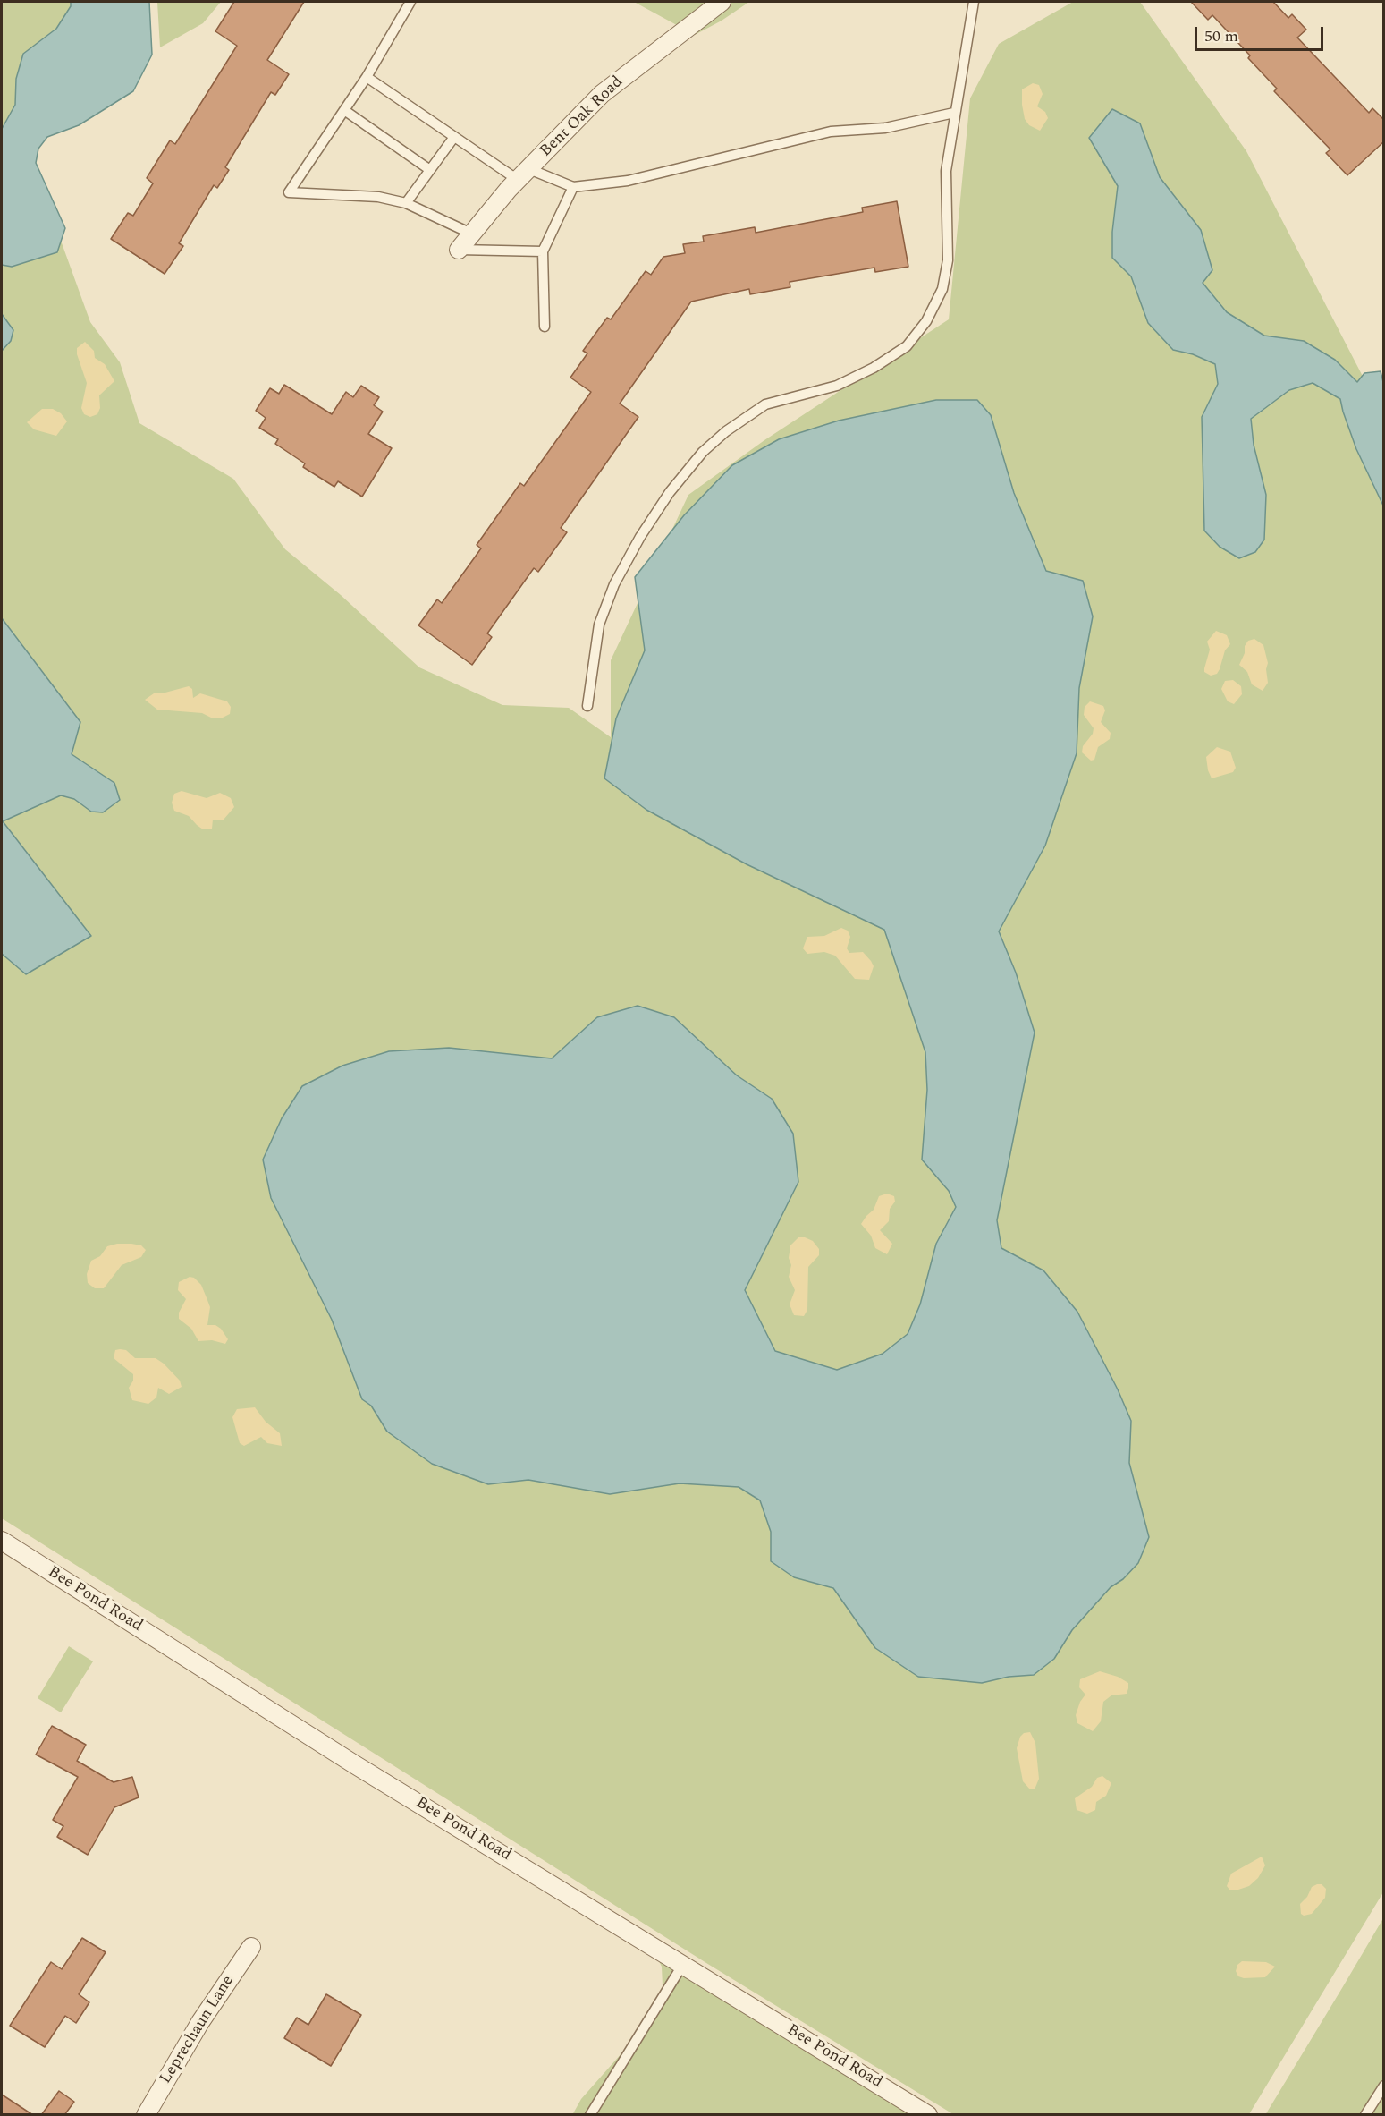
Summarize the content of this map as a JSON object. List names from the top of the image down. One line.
{"streets":{"street":["Bent Oak Road","Bee Pond Road","Leprechaun Lane"]},"scale_bar":"50 m"}
